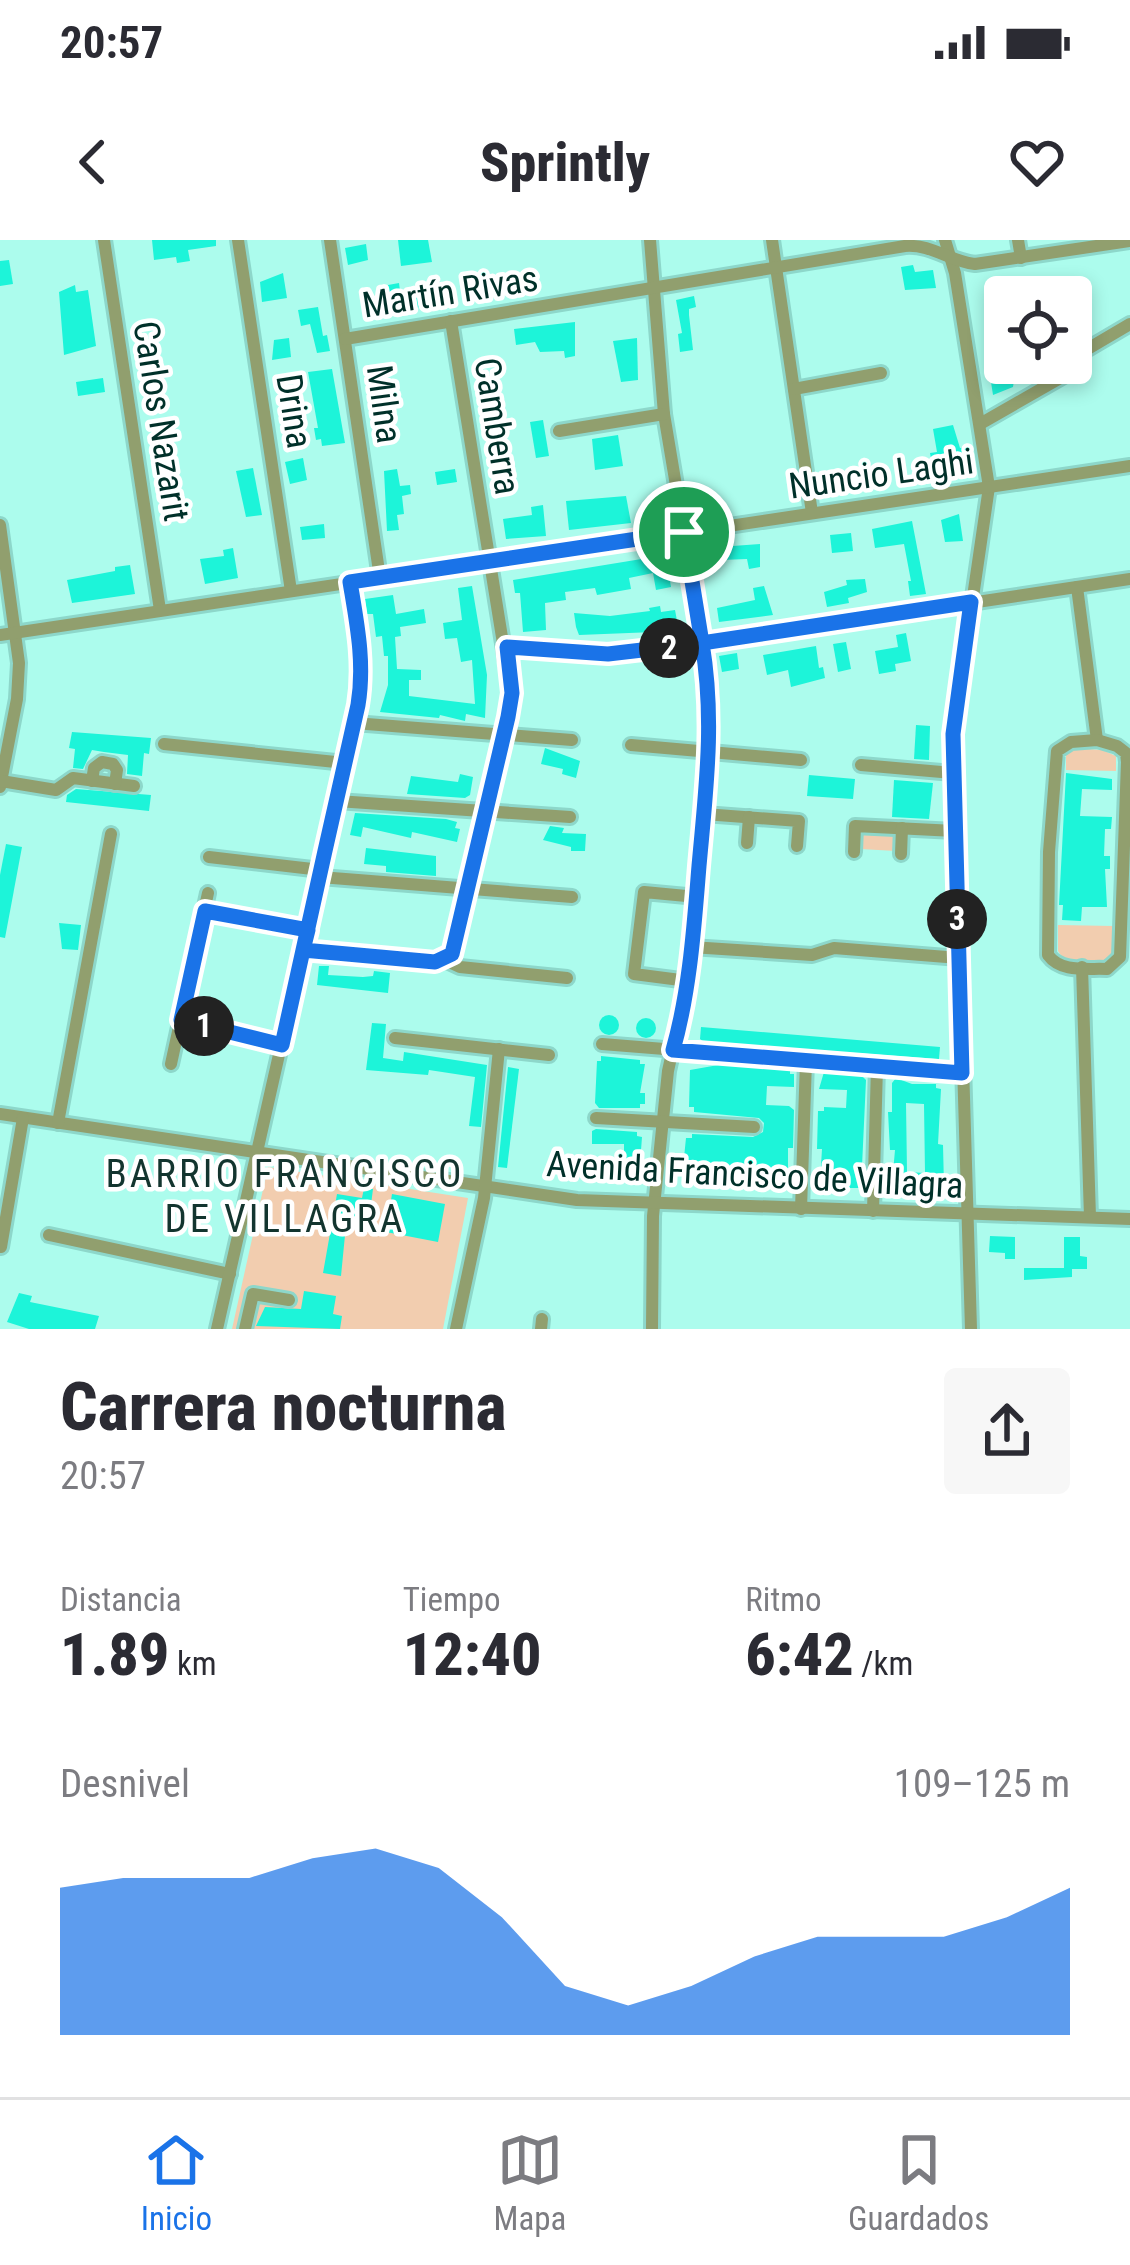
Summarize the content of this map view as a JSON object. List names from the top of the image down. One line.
{"streets":{"street":["Martín Rivas","Milna","Drina","Carlos Nazarit","Camberra","Nuncio Laghi","Avenida Francisco de Villagra"]},"crossings":[["Martín Rivas","Milna"],["Martín Rivas","Camberra"],["Milna","Nuncio Laghi"],["Drina","Nuncio Laghi"],["Carlos Nazarit","Nuncio Laghi"],["Camberra","Nuncio Laghi"]],"districts":["BARRIO FRANCISCO DE VILLAGRA"],"page":{"status":"20:57","header":"Sprintly","pins":["2","3","1"],"heading":["Carrera nocturna","20:57"],"stats":[["Distancia","1.89 km"],["Tiempo","12:40"],["Ritmo","6:42 /km"]],"chart":["Desnivel","109–125 m"],"tabs":["Inicio","Mapa","Guardados"]}}
